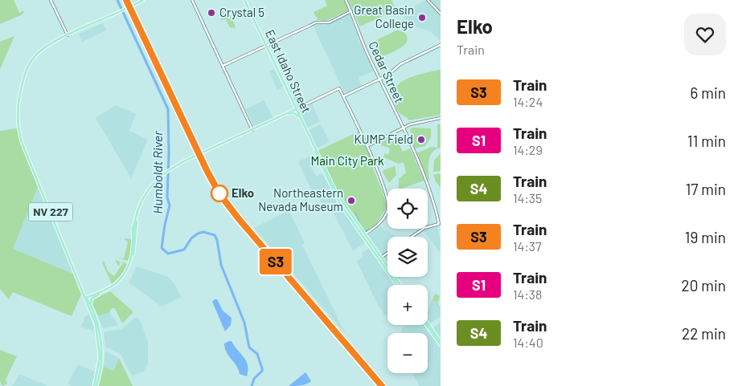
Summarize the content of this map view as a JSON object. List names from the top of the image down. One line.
{"streets":{"main road":["East Idaho Street","NV 227"],"street":["Cedar Street"]},"water":["Humboldt River"],"parks":["Main City Park"],"places":["Crystal 5","Great Basin College","KUMP Field","Elko","Northeastern Nevada Museum"],"page":{"on_map":"S3","heading":["Elko","Train"],"list":[{"mark":"S3","name":"Train","note":"14:24","value":"6 min"},{"mark":"S1","name":"Train","note":"14:29","value":"11 min"},{"mark":"S4","name":"Train","note":"14:35","value":"17 min"},{"mark":"S3","name":"Train","note":"14:37","value":"19 min"},{"mark":"S1","name":"Train","note":"14:38","value":"20 min"},{"mark":"S4","name":"Train","note":"14:40","value":"22 min"}],"map_buttons":["+","−"]}}
